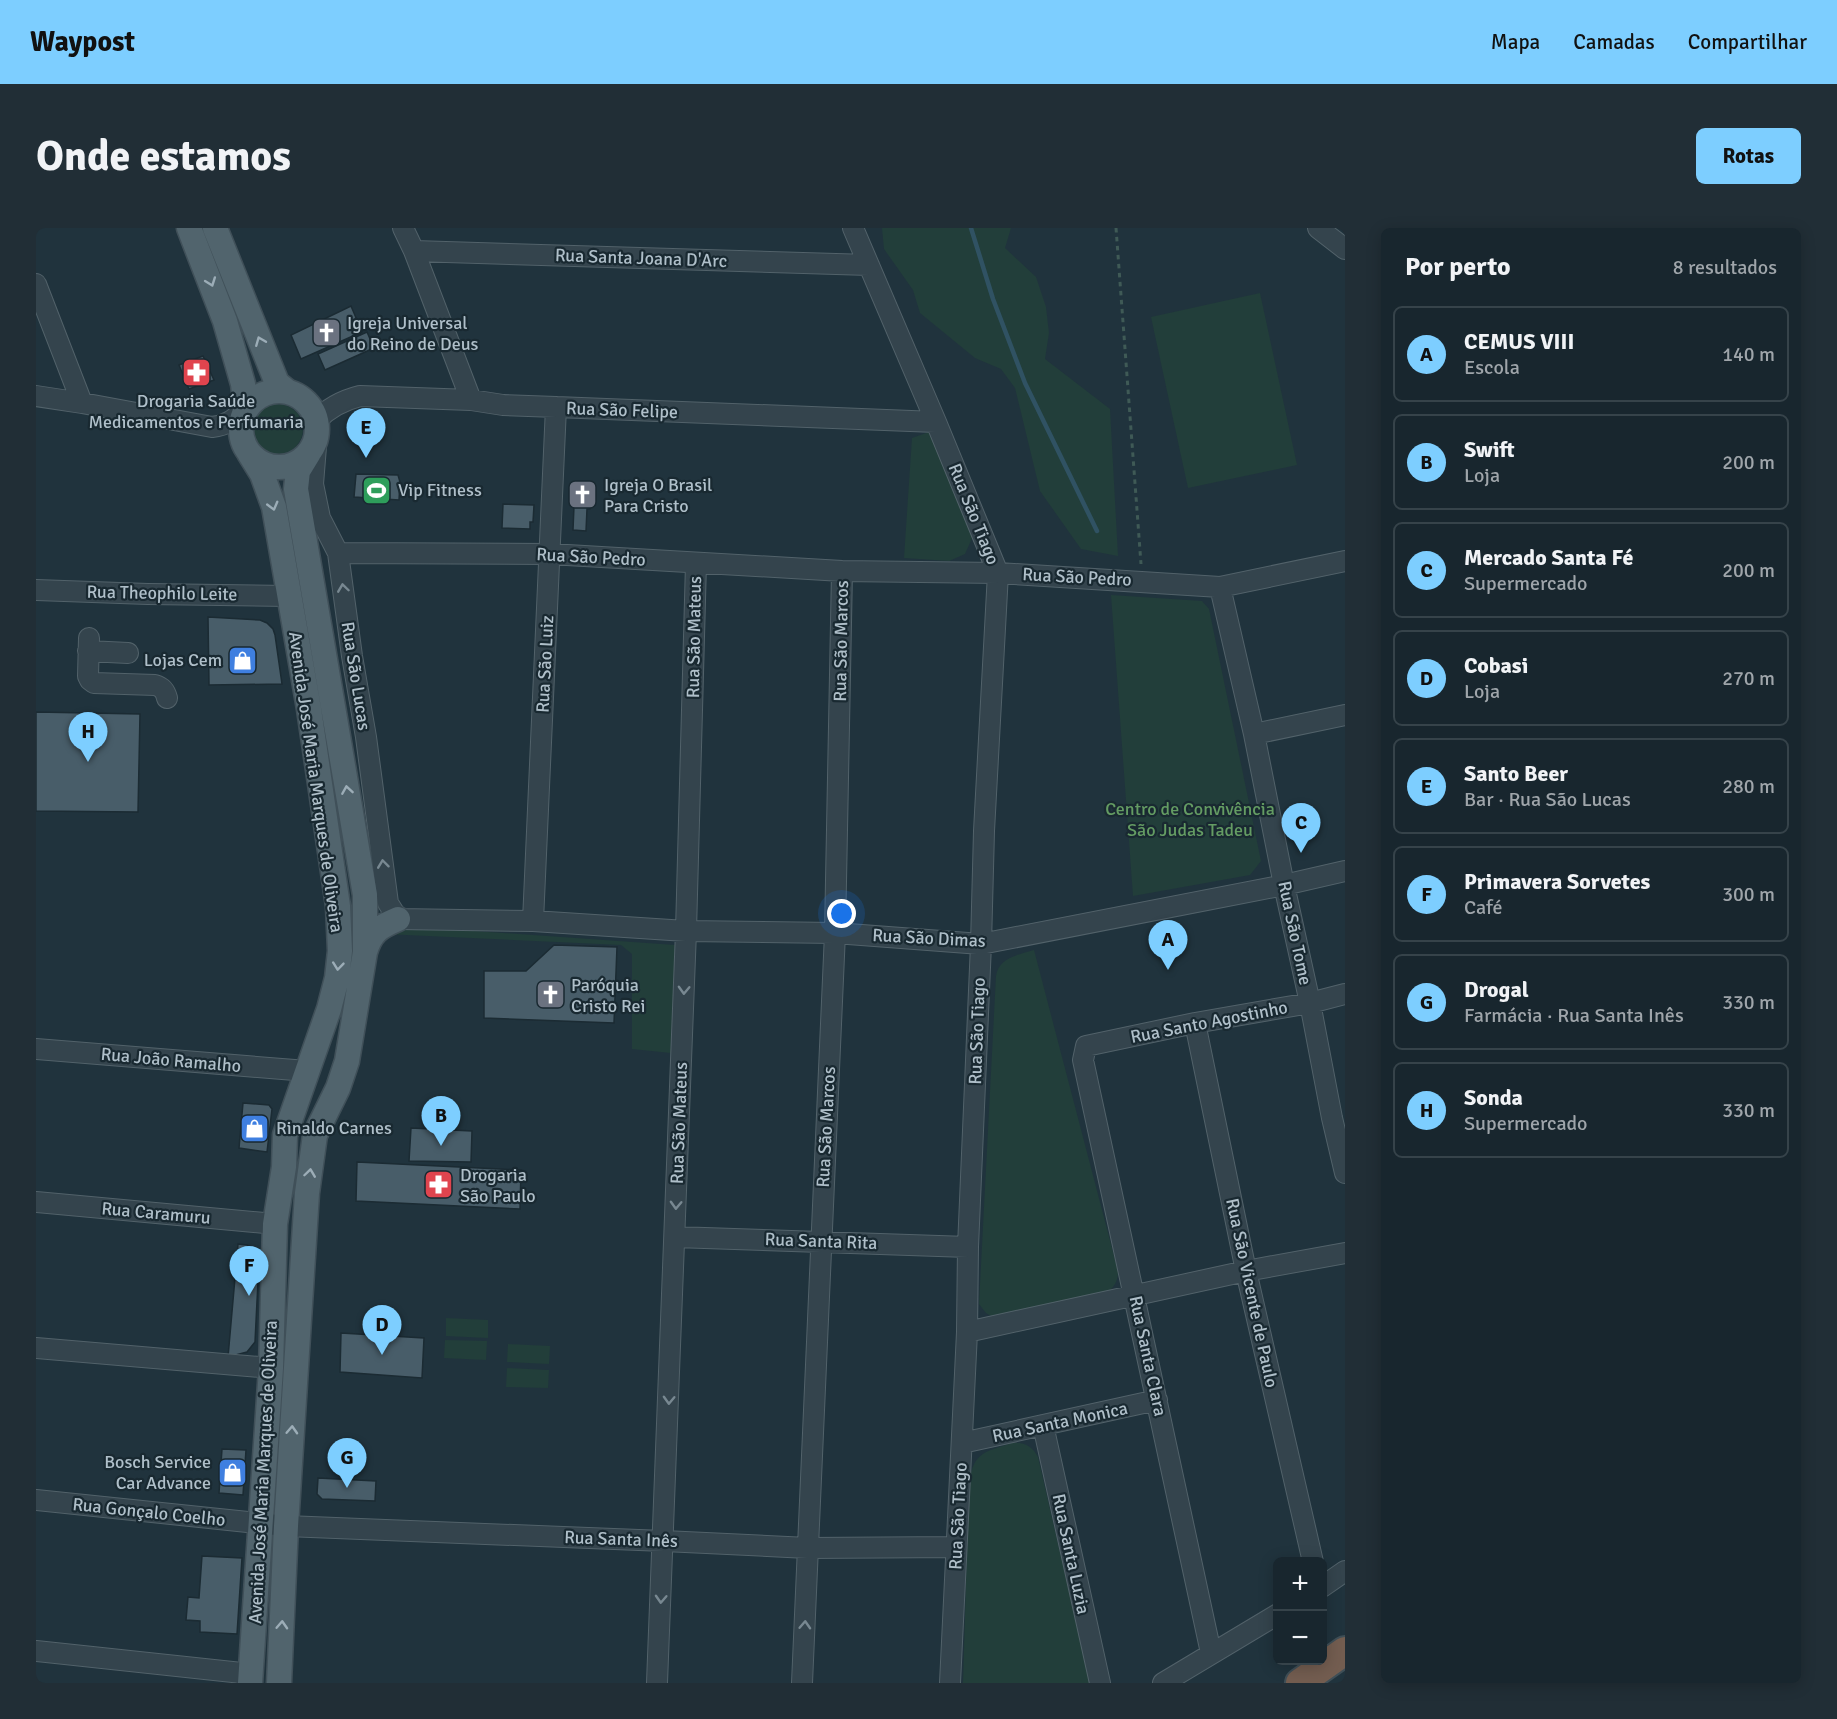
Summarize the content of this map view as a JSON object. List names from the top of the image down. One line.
{"streets":{"main road":["Avenida José Maria Marques de Oliveira"],"street":["Rua Santa Joana D'Arc","Rua São Felipe","Rua São Tiago","Rua São Pedro","Rua Theophilo Leite","Rua São Mateus","Rua São Marcos","Rua São Luiz","Rua São Lucas","Rua São Tome","Rua São Dimas","Rua Santo Agostinho","Rua João Ramalho","Rua Caramuru","Rua Santa Rita","Rua São Vicente de Paulo","Rua Santa Clara","Rua Santa Monica","Rua Gonçalo Coelho","Rua Santa Inês","Rua Santa Luzia"]},"crossings":[["Rua Santa Joana D'Arc","Rua São Tiago"],["Rua São Felipe","Rua São Tiago"],["Rua São Felipe","Rua São Luiz"],["Rua São Felipe","Rua São Lucas"],["Rua São Felipe","Avenida José Maria Marques de Oliveira"],["Rua São Tiago","Rua São Pedro"],["Rua São Tiago","Rua São Dimas"],["Rua São Tiago","Rua Santa Rita"],["Rua São Tiago","Rua Santa Monica"],["Rua São Tiago","Rua Santa Inês"],["Rua São Pedro","Rua São Mateus"],["Rua São Pedro","Rua São Marcos"],["Rua São Pedro","Rua São Luiz"],["Rua São Pedro","Rua São Lucas"],["Rua São Pedro","Rua São Tome"],["Rua Theophilo Leite","Avenida José Maria Marques de Oliveira"],["Rua São Mateus","Rua São Dimas"],["Rua São Mateus","Rua Santa Rita"],["Rua São Mateus","Rua Santa Inês"],["Rua São Marcos","Rua São Dimas"],["Rua São Marcos","Rua Santa Rita"],["Rua São Marcos","Rua Santa Inês"],["Rua São Luiz","Rua São Dimas"],["Rua São Lucas","Avenida José Maria Marques de Oliveira"],["Rua São Lucas","Rua São Dimas"],["Avenida José Maria Marques de Oliveira","Rua João Ramalho"],["Avenida José Maria Marques de Oliveira","Rua Caramuru"],["Avenida José Maria Marques de Oliveira","Rua Gonçalo Coelho"],["Avenida José Maria Marques de Oliveira","Rua Santa Inês"],["Rua São Tome","Rua São Dimas"],["Rua São Tome","Rua Santo Agostinho"],["Rua Santo Agostinho","Rua São Vicente de Paulo"],["Rua Santo Agostinho","Rua Santa Clara"],["Rua Santa Clara","Rua Santa Monica"],["Rua Santa Monica","Rua Santa Luzia"],["Rua Gonçalo Coelho","Rua Santa Inês"]],"one_way":["Rua São Mateus","Rua São Lucas"],"parks":["Centro de Convivência São Judas Tadeu"],"places":{"church":["Igreja Universal do Reino de Deus","Igreja O Brasil Para Cristo","Paróquia Cristo Rei"],"pharmacy":["Drogaria Saúde Medicamentos e Perfumaria","Drogaria São Paulo"],"sports":["Vip Fitness"],"shop":["Lojas Cem","Rinaldo Carnes","Bosch Service Car Advance"]},"page":{"header":"Waypost","nav":["Mapa","Camadas","Compartilhar"],"buttons":"Rotas","title":"Onde estamos","heading":["Por perto","8 resultados"],"list":[{"mark":"A","name":"CEMUS VIII","note":"Escola","value":"140 m"},{"mark":"B","name":"Swift","note":"Loja","value":"200 m"},{"mark":"C","name":"Mercado Santa Fé","note":"Supermercado","value":"200 m"},{"mark":"D","name":"Cobasi","note":"Loja","value":"270 m"},{"mark":"E","name":"Santo Beer","note":"Bar · Rua São Lucas","value":"280 m"},{"mark":"F","name":"Primavera Sorvetes","note":"Café","value":"300 m"},{"mark":"G","name":"Drogal","note":"Farmácia · Rua Santa Inês","value":"330 m"},{"mark":"H","name":"Sonda","note":"Supermercado","value":"330 m"}],"pins":["E","H","C","A","B","F","D","G"],"map_buttons":["+","−"]}}
